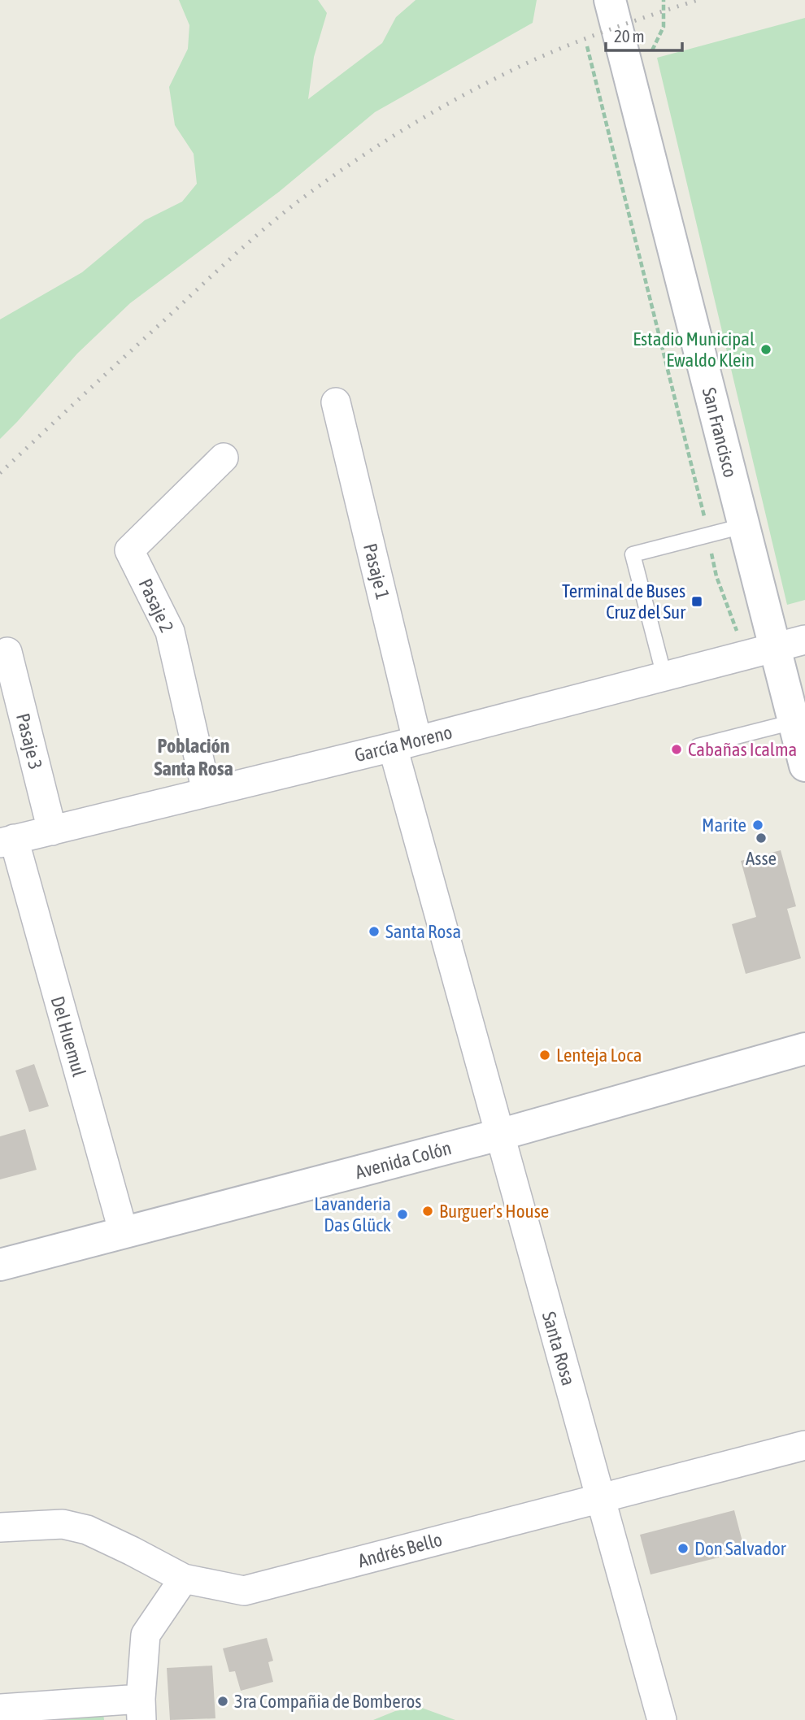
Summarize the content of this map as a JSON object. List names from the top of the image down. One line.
{"streets":{"main road":["San Francisco","Avenida Colón"],"street":["Pasaje 1","Pasaje 2","Pasaje 3","García Moreno","Del Huemul","Santa Rosa","Andrés Bello"]},"crossings":[["San Francisco","García Moreno"],["Pasaje 1","García Moreno"],["Pasaje 1","Santa Rosa"],["Pasaje 2","García Moreno"],["Pasaje 3","García Moreno"],["García Moreno","Del Huemul"],["García Moreno","Santa Rosa"],["Del Huemul","Avenida Colón"],["Avenida Colón","Santa Rosa"],["Santa Rosa","Andrés Bello"]],"districts":["Población Santa Rosa"],"places":{"other":["Estadio Municipal Ewaldo Klein","Cabañas Icalma","Marite","Asse","Santa Rosa","Lenteja Loca","Burguer's House","Lavanderia Das Glück","Don Salvador","3ra Compañia de Bomberos"],"transit":["Terminal de Buses Cruz del Sur"]},"scale_bar":"20 m"}
